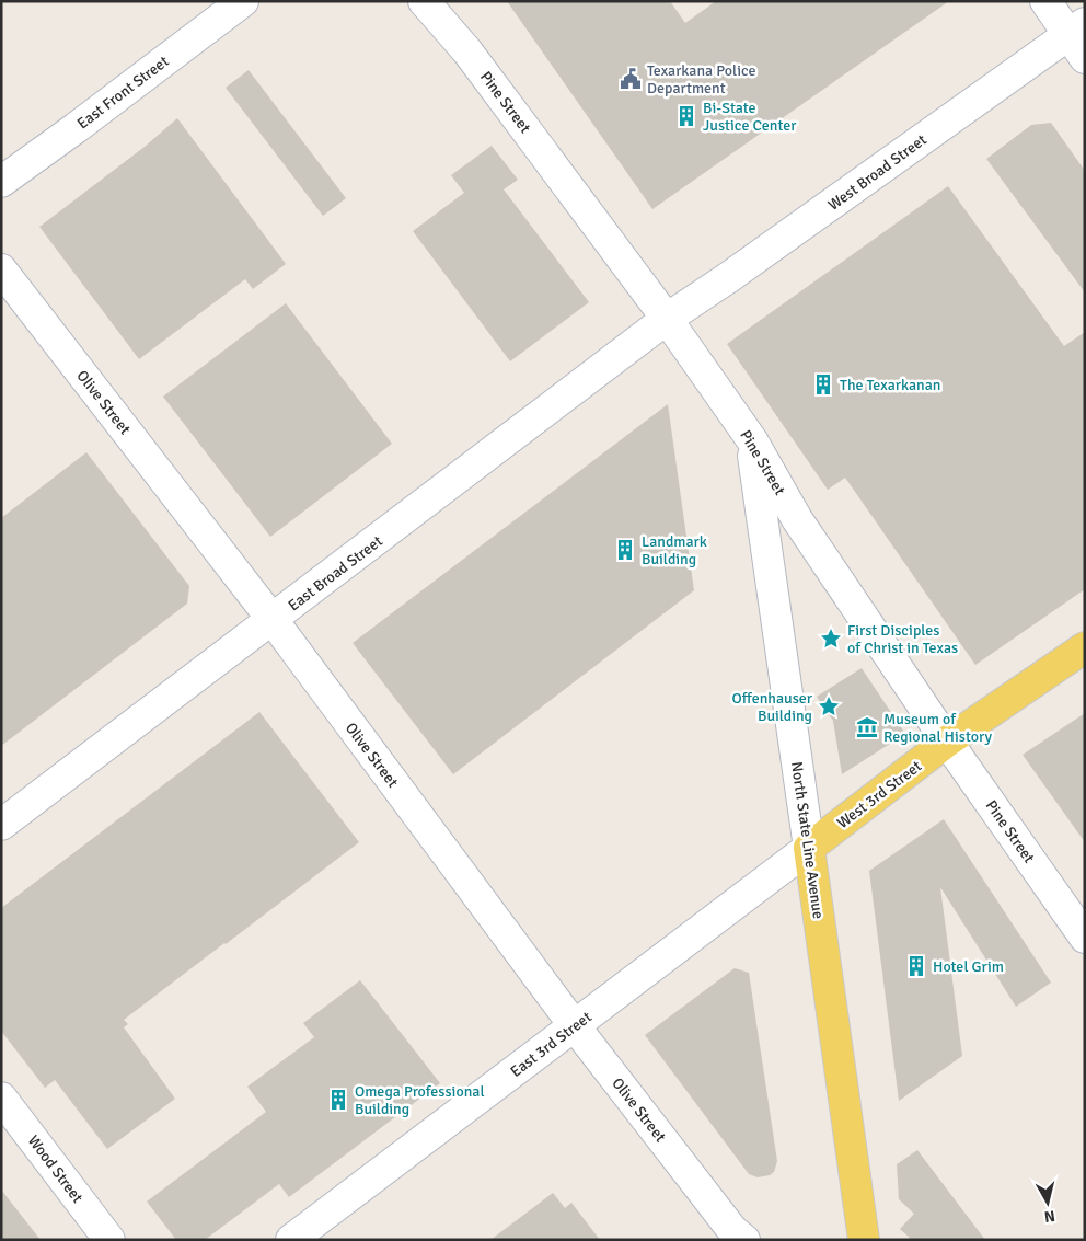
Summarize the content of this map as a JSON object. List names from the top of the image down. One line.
{"streets":{"main road":["West 3rd Street","North State Line Avenue"],"street":["East Front Street","Pine Street","West Broad Street","Olive Street","East Broad Street","East 3rd Street","Wood Street"]},"crossings":[["Pine Street","West Broad Street"],["Pine Street","East Broad Street"],["Pine Street","West 3rd Street"],["Pine Street","North State Line Avenue"],["West Broad Street","East Broad Street"],["Olive Street","East Broad Street"],["Olive Street","East 3rd Street"],["West 3rd Street","North State Line Avenue"],["West 3rd Street","East 3rd Street"],["North State Line Avenue","East 3rd Street"]],"places":{"public building":["Texarkana Police Department"],"building":["Bi-State Justice Center","The Texarkanan","Landmark Building","Hotel Grim","Omega Professional Building"],"place":["First Disciples of Christ in Texas","Offenhauser Building"],"museum":["Museum of Regional History"]},"north":"bottom"}
